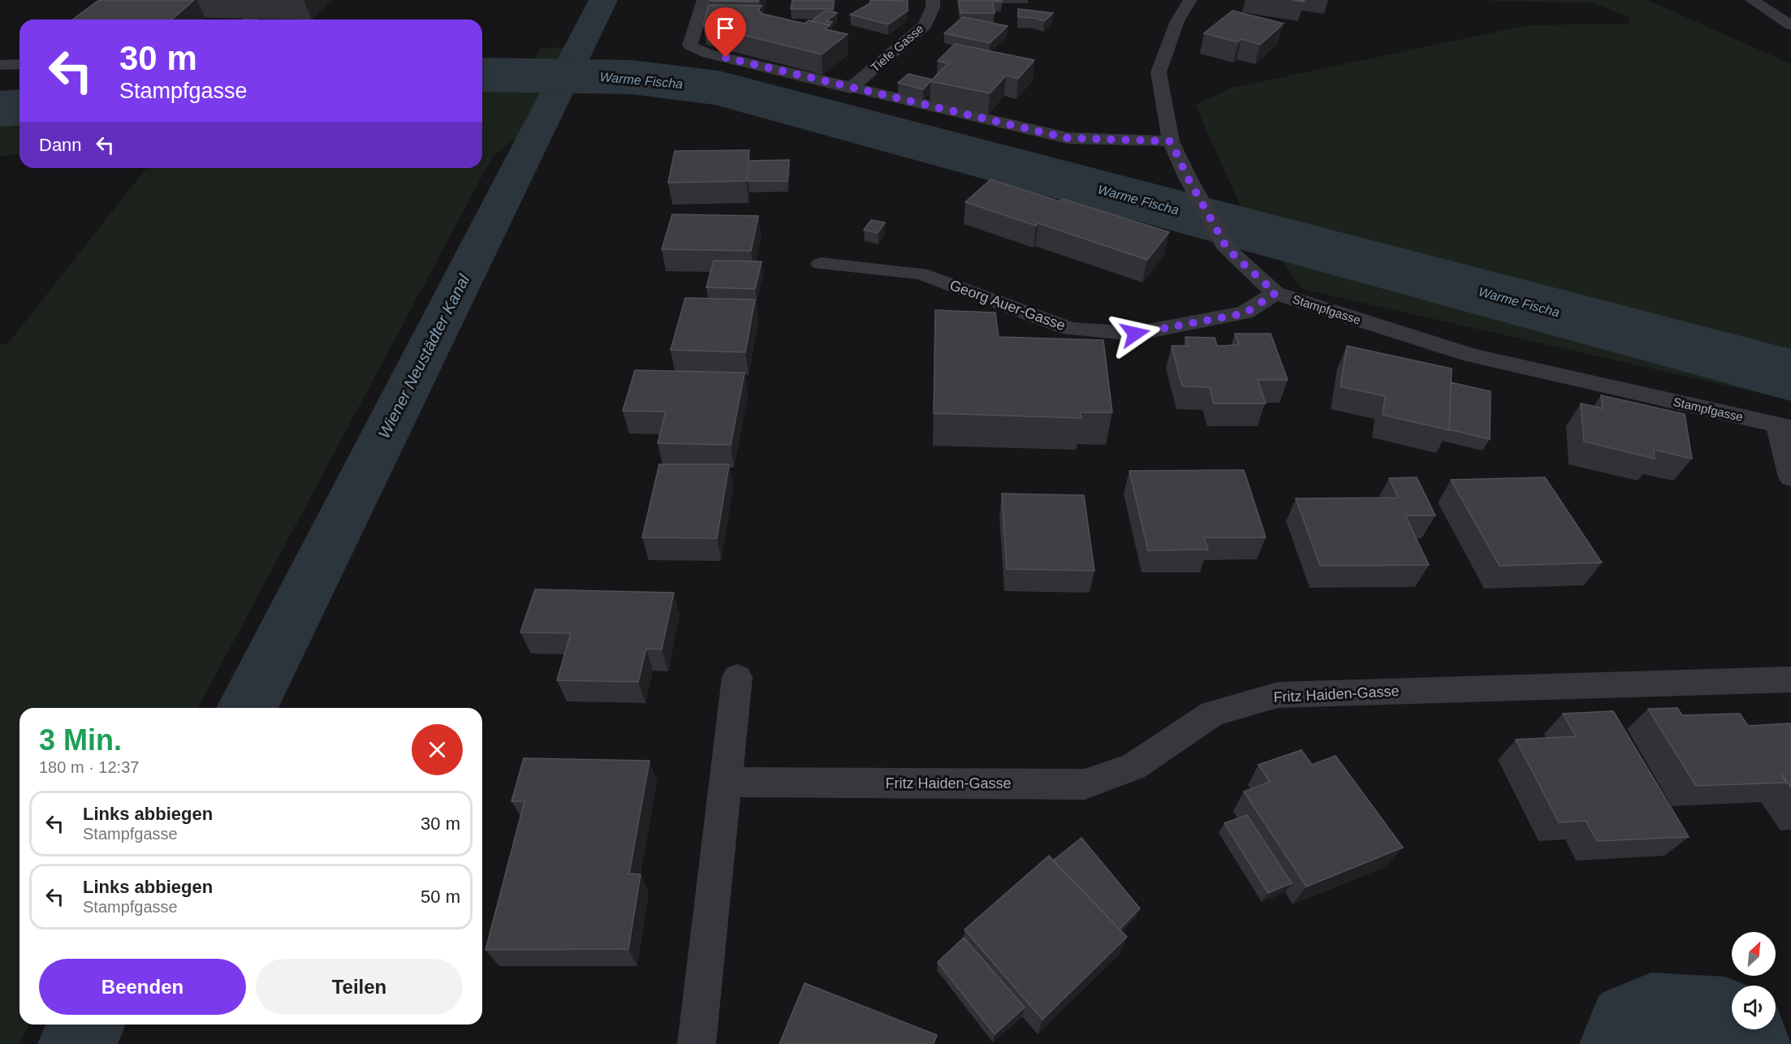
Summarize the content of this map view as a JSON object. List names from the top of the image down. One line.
{"streets":{"street":["Tiefe Gasse","Georg Auer-Gasse","Stampfgasse","Fritz Haiden-Gasse"]},"crossings":[["Georg Auer-Gasse","Stampfgasse"]],"water":["Warme Fischa","Wiener Neustädter Kanal"],"north":"top right","page":{"turn":["30 m","Stampfgasse"],"then":"Dann","heading":["3 Min.","180 m · 12:37"],"list":[{"name":"Links abbiegen","note":"Stampfgasse","value":"30 m"},{"name":"Links abbiegen","note":"Stampfgasse","value":"50 m"}],"buttons":["Beenden","Teilen"]}}
